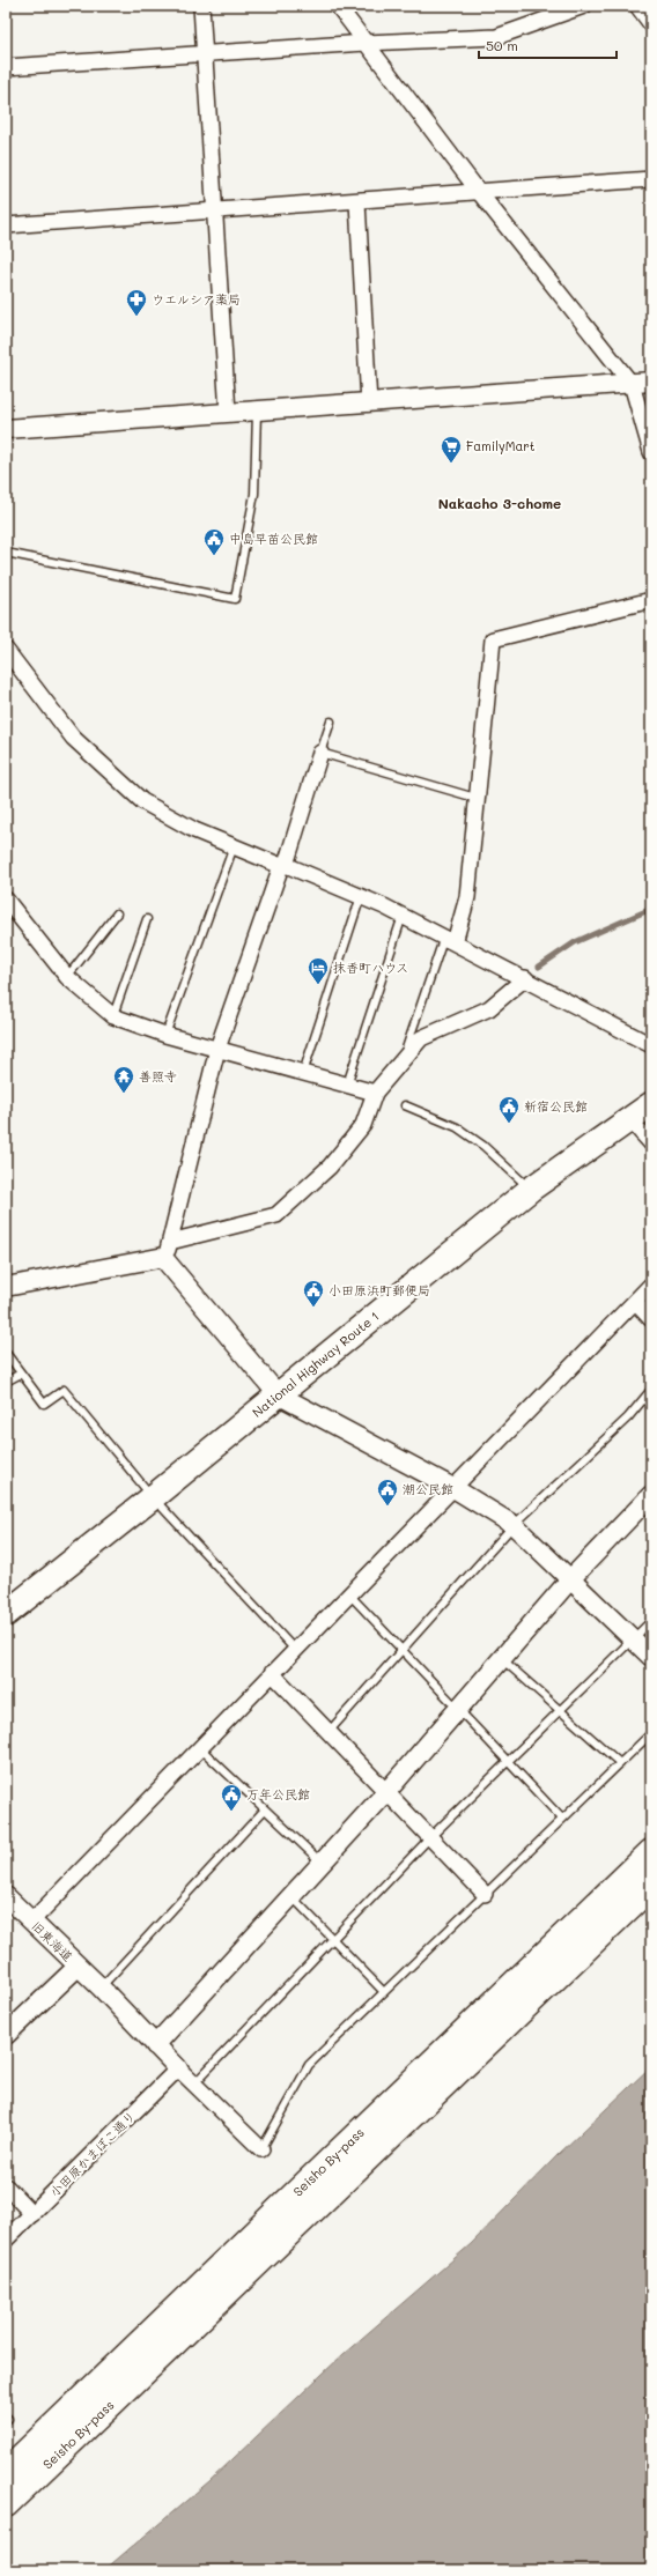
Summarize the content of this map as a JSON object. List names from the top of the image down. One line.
{"streets":{"highway":["National Highway Route 1","Seisho By-pass"],"street":["旧東海道","小田原かまぼこ通り"]},"crossings":[["旧東海道","小田原かまぼこ通り"]],"districts":["Nakacho 3-chome"],"places":{"pharmacy":["ウエルシア薬局"],"supermarket":["FamilyMart"],"public building":["中島早苗公民館","新宿公民館","小田原浜町郵便局","潮公民館","万年公民館"],"hotel":["抹香町ハウス"],"temple":["善照寺"]},"scale_bar":"50 m"}
